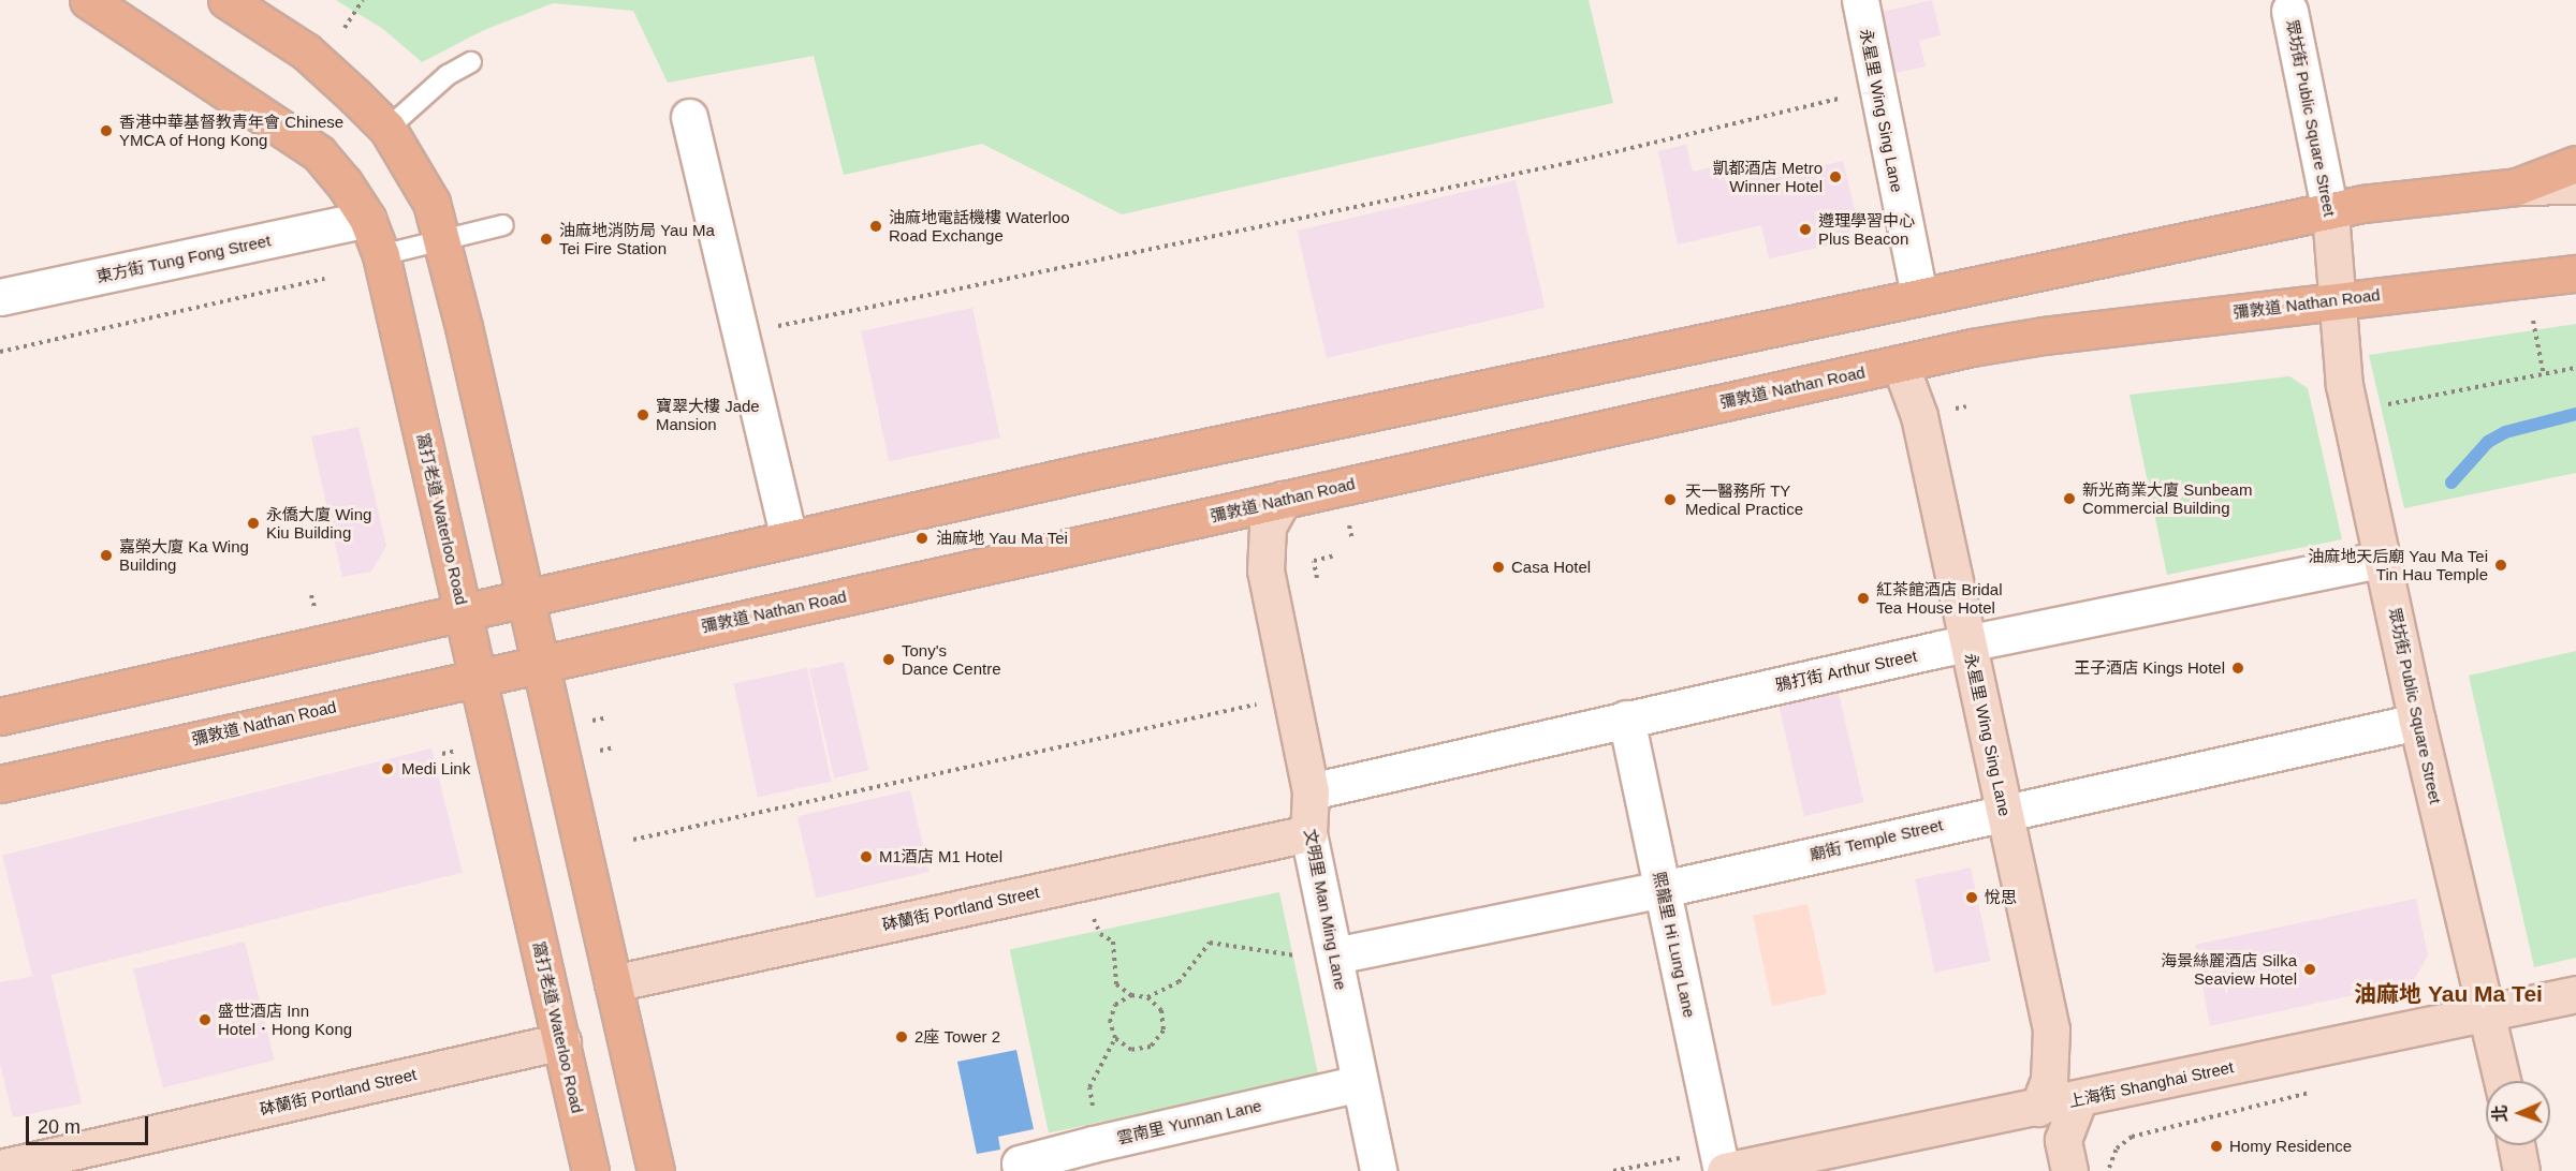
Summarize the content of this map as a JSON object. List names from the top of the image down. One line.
{"streets":{"main road":["彌敦道 Nathan Road","窩打老道 Waterloo Road"],"street":["永星里 Wing Sing Lane","眾坊街 Public Square Street","東方街 Tung Fong Street","鴉打街 Arthur Street","廟街 Temple Street","砵蘭街 Portland Street","文明里 Man Ming Lane","熙龍里 Hi Lung Lane","上海街 Shanghai Street","雲南里 Yunnan Lane"]},"crossings":[["永星里 Wing Sing Lane","彌敦道 Nathan Road"],["永星里 Wing Sing Lane","鴉打街 Arthur Street"],["永星里 Wing Sing Lane","廟街 Temple Street"],["永星里 Wing Sing Lane","上海街 Shanghai Street"],["眾坊街 Public Square Street","彌敦道 Nathan Road"],["眾坊街 Public Square Street","鴉打街 Arthur Street"],["眾坊街 Public Square Street","廟街 Temple Street"],["眾坊街 Public Square Street","上海街 Shanghai Street"],["東方街 Tung Fong Street","窩打老道 Waterloo Road"],["彌敦道 Nathan Road","窩打老道 Waterloo Road"],["彌敦道 Nathan Road","文明里 Man Ming Lane"],["窩打老道 Waterloo Road","砵蘭街 Portland Street"],["鴉打街 Arthur Street","文明里 Man Ming Lane"],["鴉打街 Arthur Street","熙龍里 Hi Lung Lane"],["廟街 Temple Street","文明里 Man Ming Lane"],["廟街 Temple Street","熙龍里 Hi Lung Lane"],["砵蘭街 Portland Street","文明里 Man Ming Lane"],["文明里 Man Ming Lane","雲南里 Yunnan Lane"],["熙龍里 Hi Lung Lane","上海街 Shanghai Street"]],"districts":["油麻地 Yau Ma Tei"],"places":["香港中華基督教青年會 Chinese YMCA of Hong Kong","凱都酒店 Metro Winner Hotel","油麻地電話機樓 Waterloo Road Exchange","遵理學習中心 Plus Beacon","油麻地消防局 Yau Ma Tei Fire Station","寶翠大樓 Jade Mansion","新光商業大廈 Sunbeam Commercial Building","天一醫務所 TY Medical Practice","永僑大廈 Wing Kiu Building","油麻地 Yau Ma Tei","嘉榮大廈 Ka Wing Building","油麻地天后廟 Yau Ma Tei Tin Hau Temple","Casa Hotel","紅茶館酒店 Bridal Tea House Hotel","Tony's Dance Centre","王子酒店 Kings Hotel","Medi Link","M1酒店 M1 Hotel","悅思","海景絲麗酒店 Silka Seaview Hotel","盛世酒店 Inn Hotel．Hong Kong","2座 Tower 2","Homy Residence"],"scale_bar":"20 m","north":"left"}
